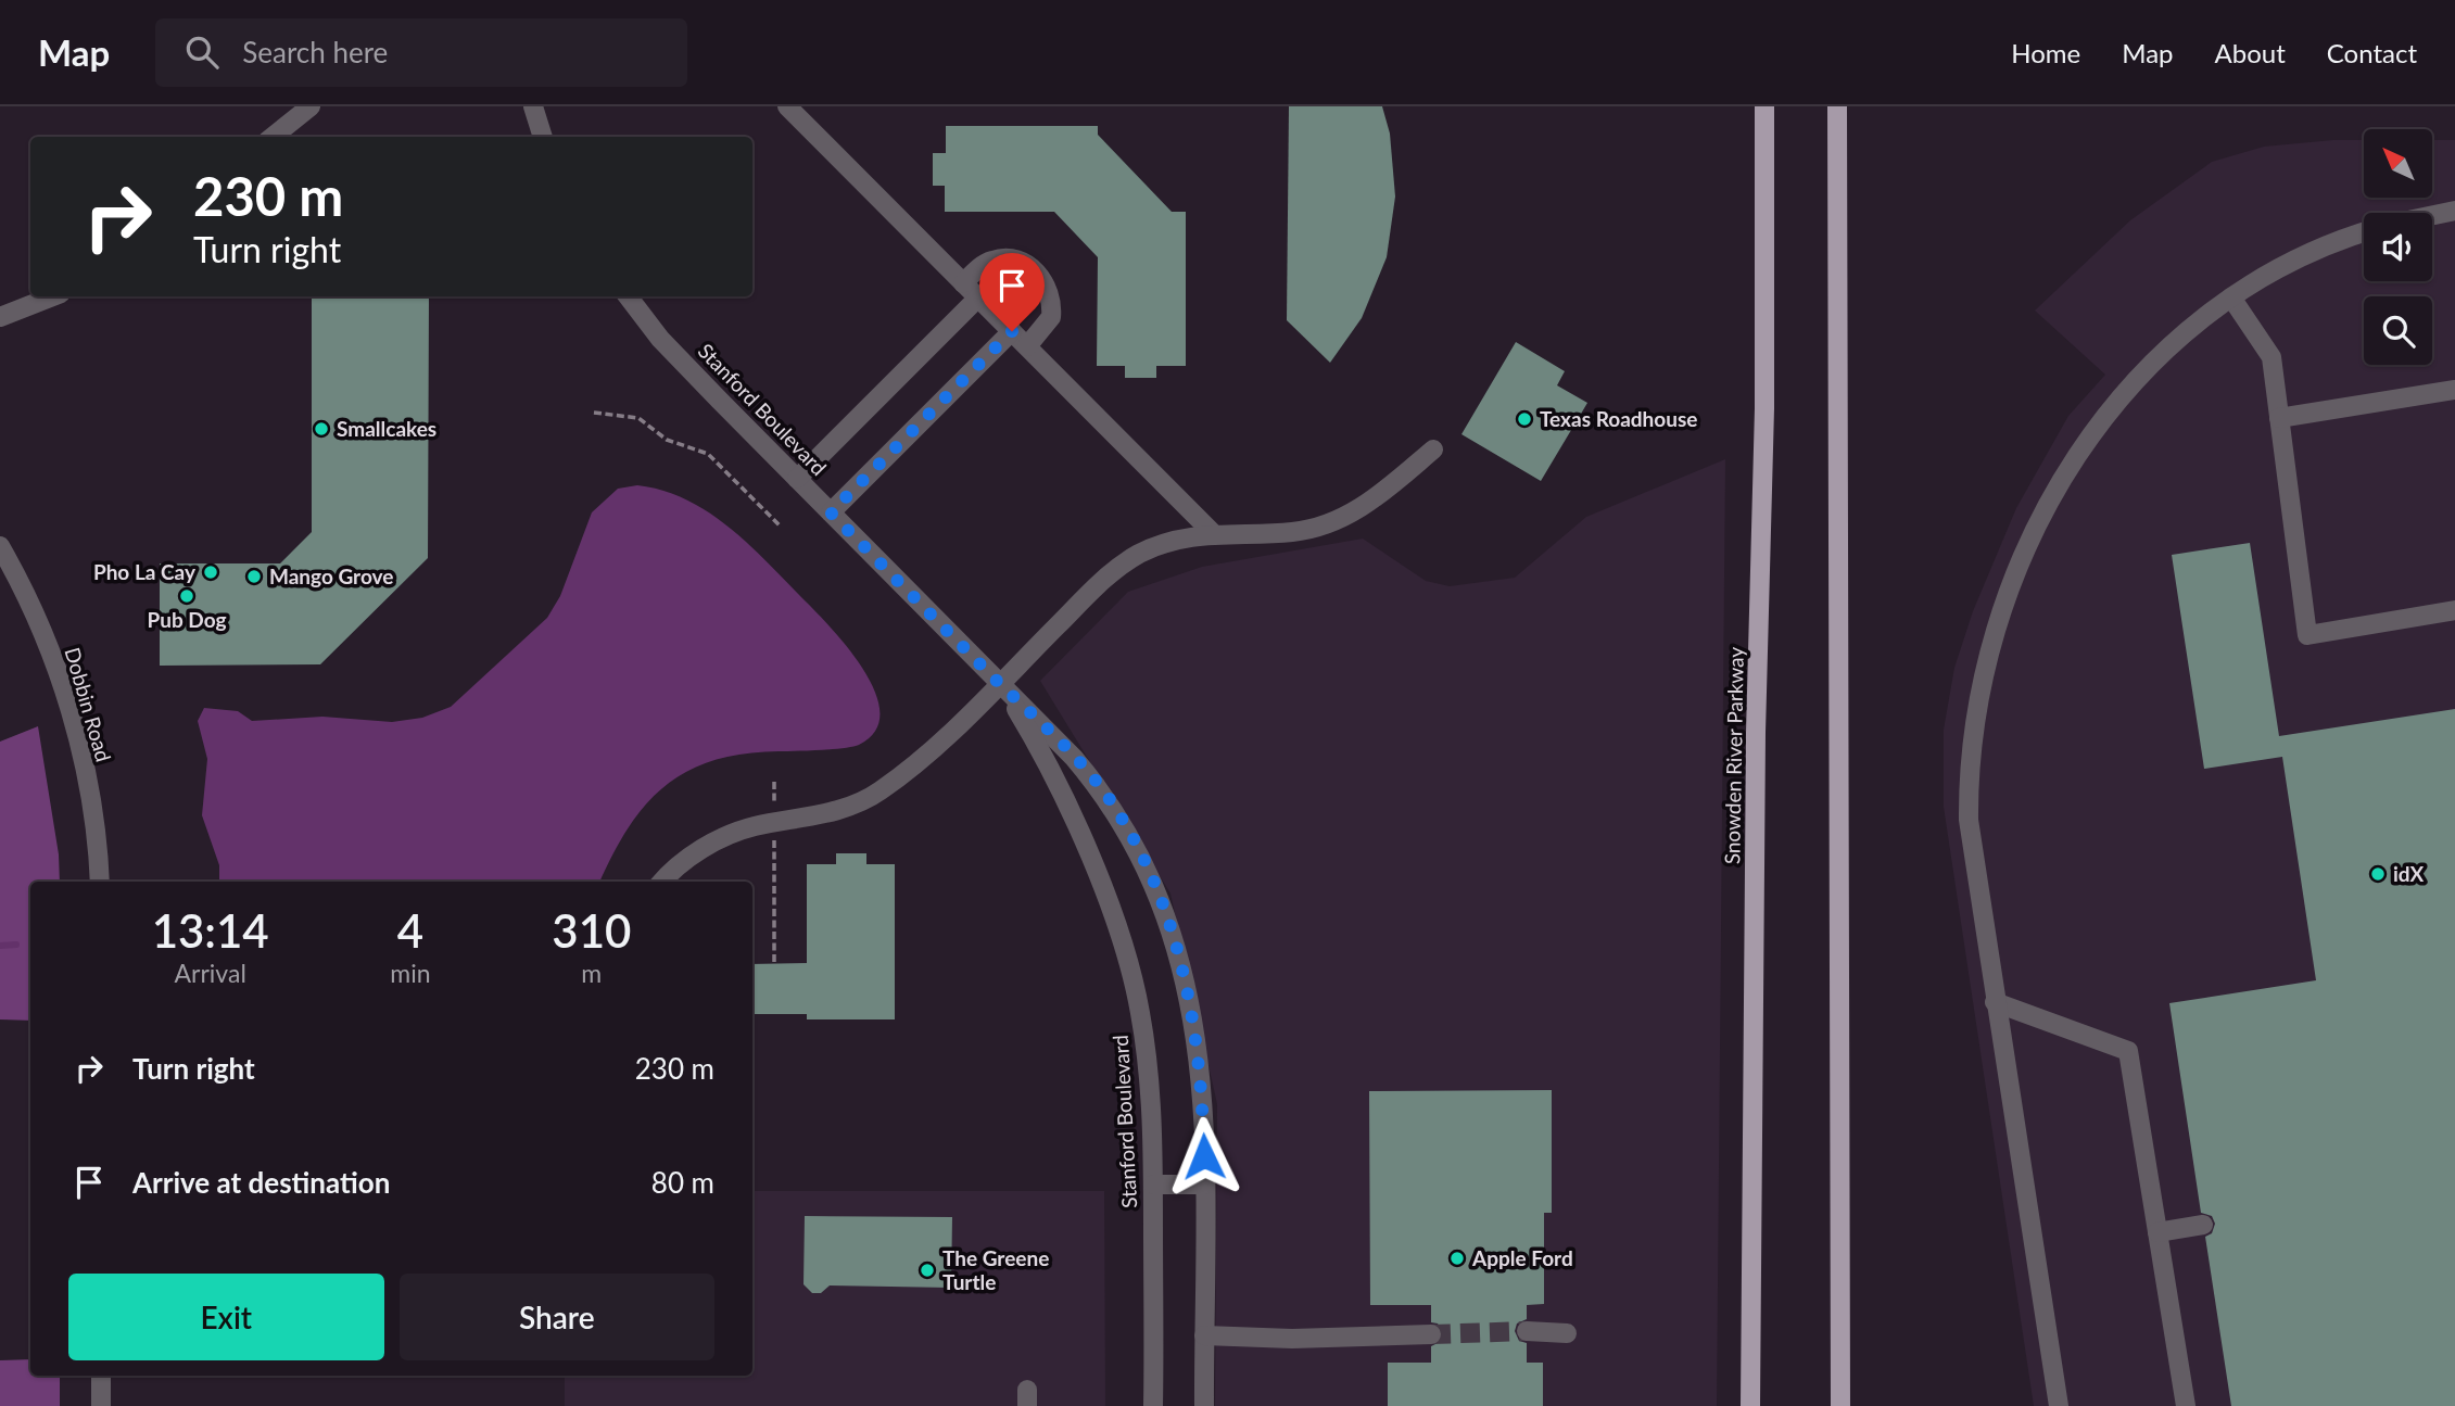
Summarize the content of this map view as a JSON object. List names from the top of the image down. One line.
{"streets":{"main road":["Snowden River Parkway"],"street":["Stanford Boulevard","Dobbin Road"]},"places":["Texas Roadhouse","Smallcakes","Pho La Cay","Mango Grove","Pub Dog","idX","Apple Ford","The Greene Turtle"],"north":"top left","page":{"header":"Map","search":"Search here","nav":["Home","Map","About","Contact"],"turn":["230 m","Turn right"],"eta":["13:14","Arrival","4","min","310","m"],"list":[{"name":"Turn right","value":"230 m"},{"name":"Arrive at destination","value":"80 m"}],"buttons":["Exit","Share"]}}
